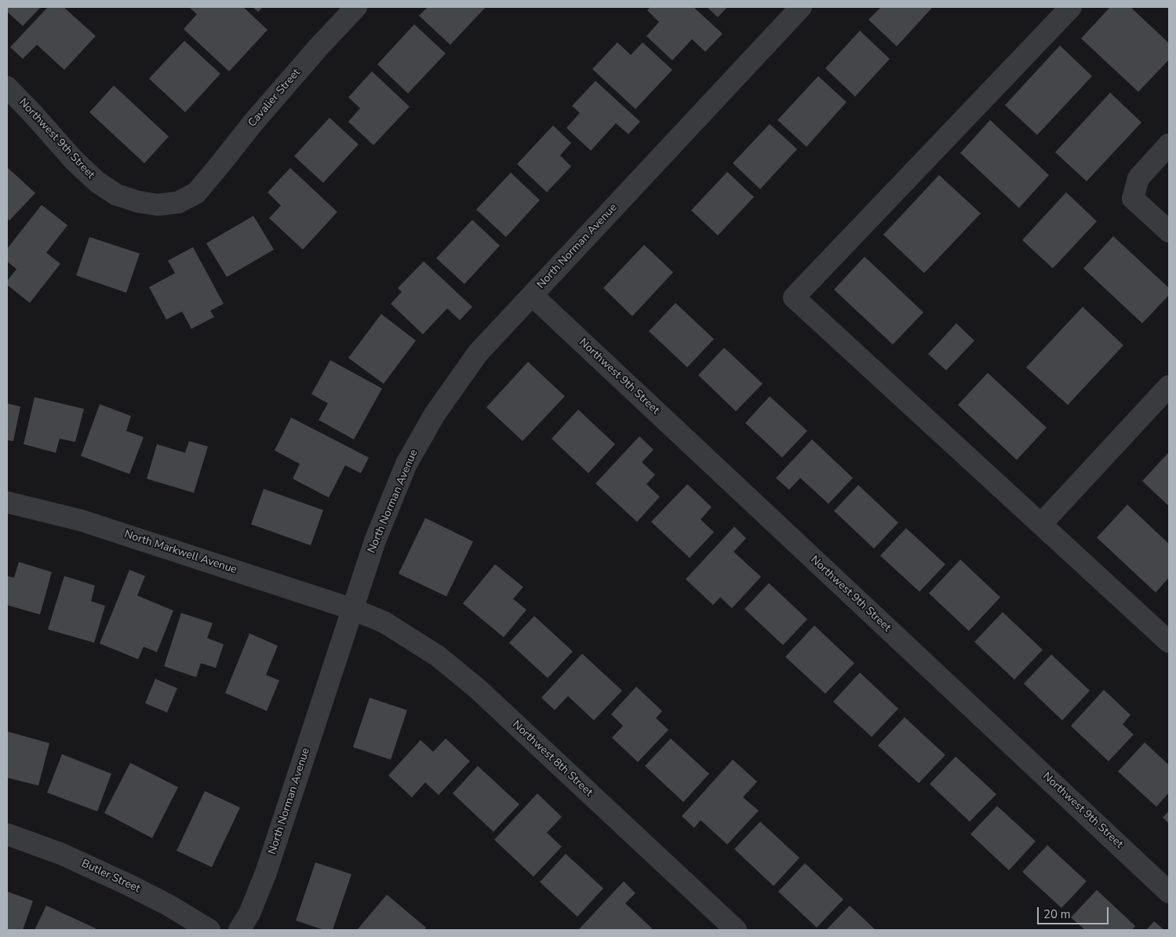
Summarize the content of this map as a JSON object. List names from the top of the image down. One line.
{"streets":{"street":["Cavalier Street","Northwest 9th Street","North Norman Avenue","North Markwell Avenue","Northwest 8th Street","Butler Street"]},"crossings":[["Cavalier Street","Northwest 9th Street"],["Northwest 9th Street","North Norman Avenue"],["North Norman Avenue","North Markwell Avenue"],["North Norman Avenue","Northwest 8th Street"],["North Markwell Avenue","Northwest 8th Street"]],"scale_bar":"20 m"}
